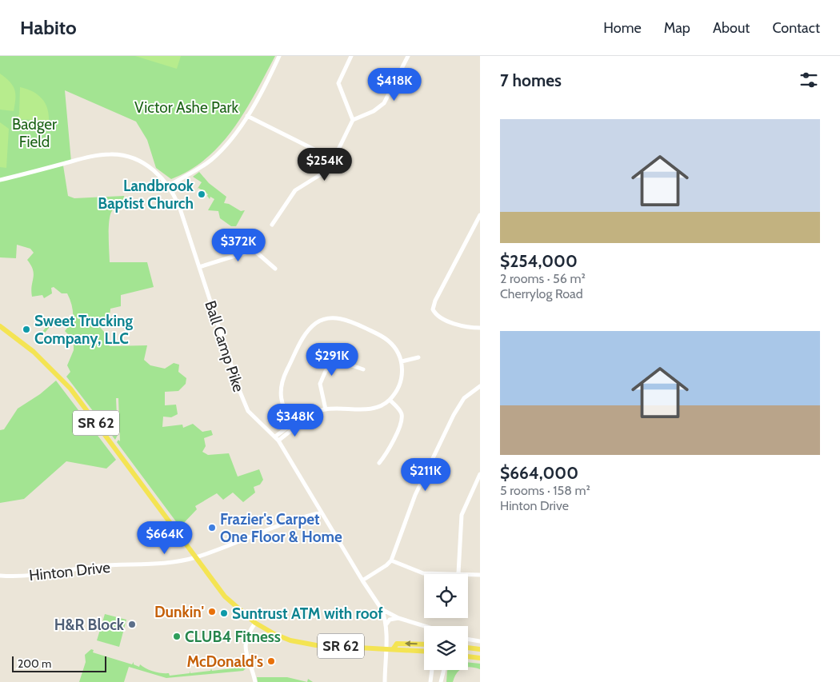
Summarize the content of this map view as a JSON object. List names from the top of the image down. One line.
{"streets":{"main road":["SR 62"],"street":["Ball Camp Pike","Hinton Drive"]},"crossings":[["Ball Camp Pike","Hinton Drive"],["SR 62","Hinton Drive"]],"parks":["Victor Ashe Park","Badger Field"],"places":["Landbrook Baptist Church","Sweet Trucking Company, LLC","Frazier's Carpet One Floor & Home","Dunkin'","Suntrust ATM with roof","H&R Block","CLUB4 Fitness","McDonald's"],"scale_bar":"200 m","page":{"header":"Habito","nav":["Home","Map","About","Contact"],"heading":"7 homes","price":["$418K","$254K","$372K","$291K","$348K","$211K","$664K"],"list":[{"name":"$254,000","note":"2 rooms · 56 m² · Cherrylog Road"},{"name":"$664,000","note":"5 rooms · 158 m² · Hinton Drive"}],"scale":"200 m"}}
